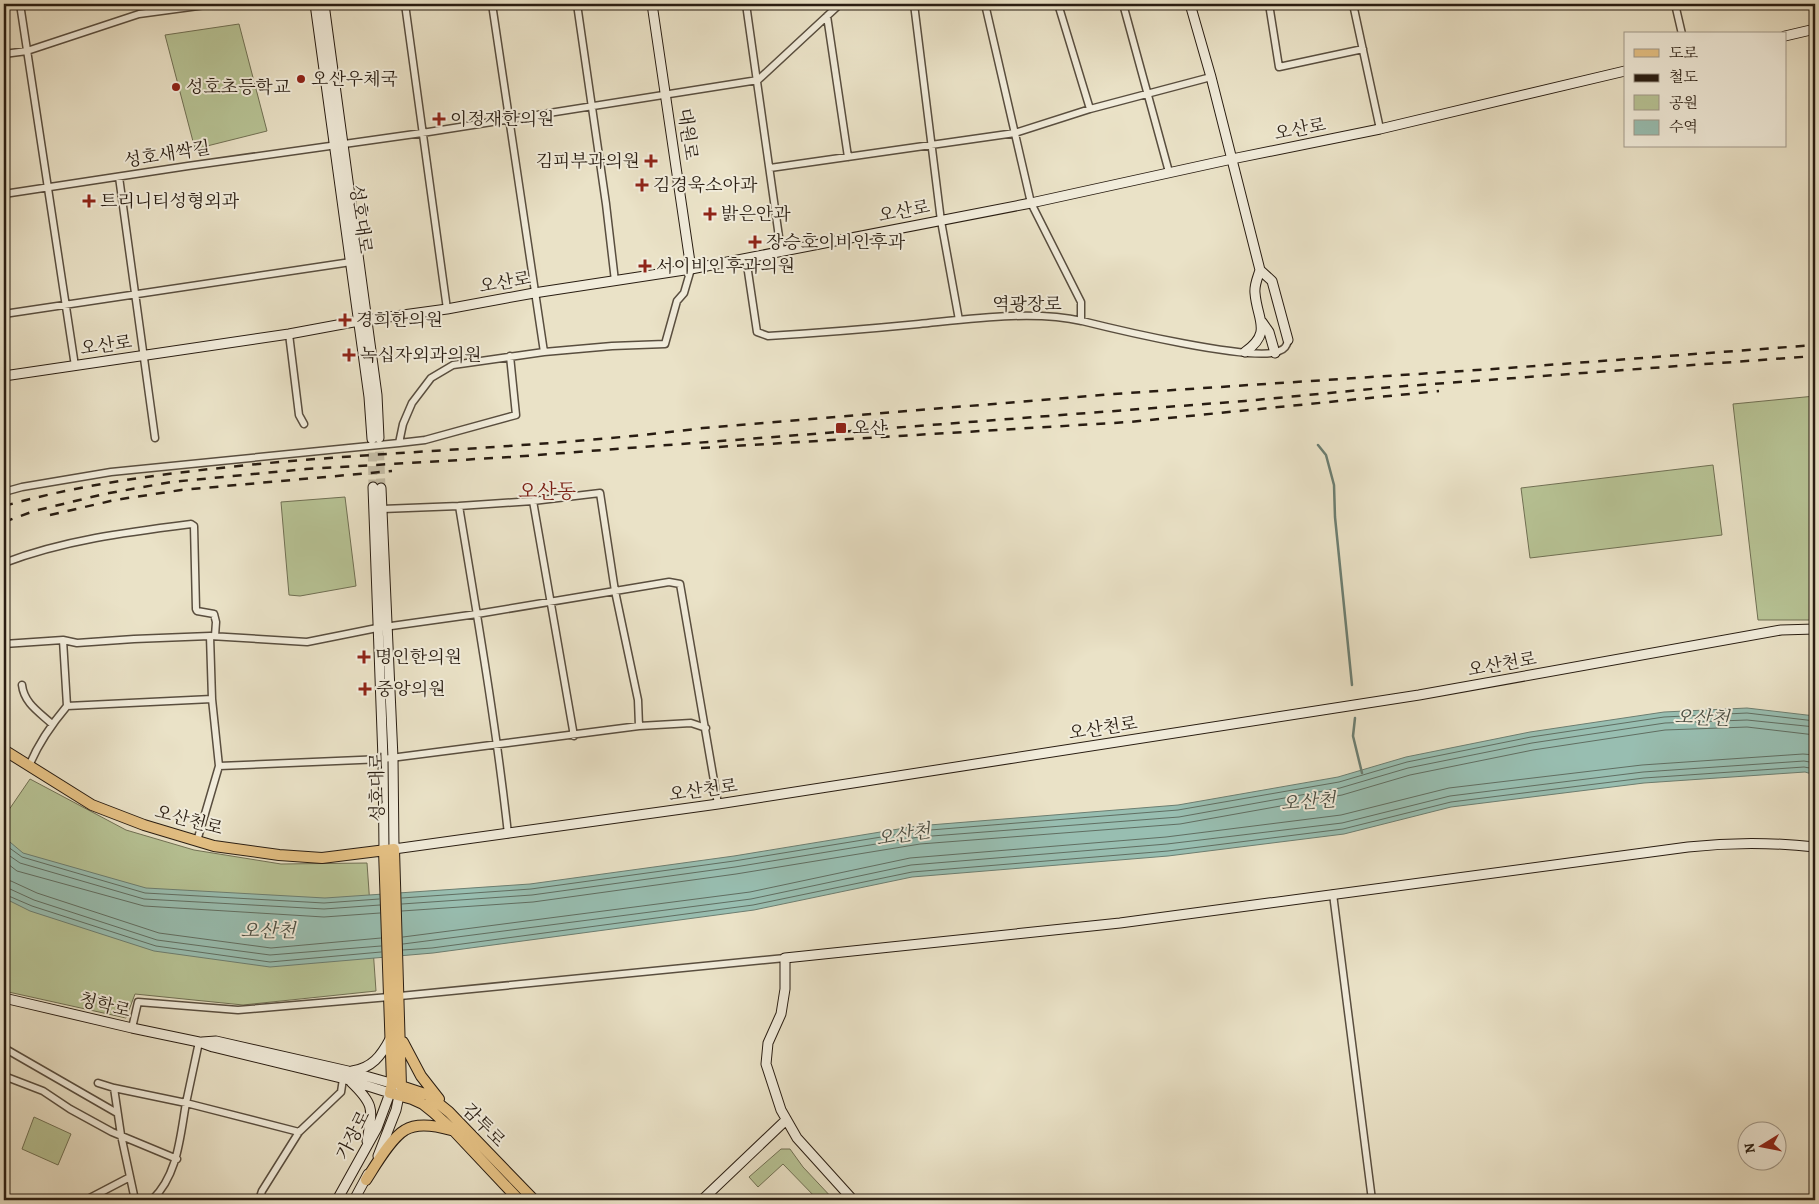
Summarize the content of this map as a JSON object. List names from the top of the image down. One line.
{"streets":{"main road":["성호대로","오산천로","감투로"],"street":["오산로","대원로","성호새싹길","역광장로","청학로","가장로"]},"crossings":[["오산로","대원로"],["오산로","성호대로"],["오산로","역광장로"],["대원로","성호새싹길"],["성호새싹길","성호대로"],["성호대로","오산천로"],["성호대로","청학로"],["성호대로","감투로"],["성호대로","가장로"],["청학로","감투로"],["청학로","가장로"],["감투로","가장로"]],"districts":["오산동"],"water":["오산천"],"places":{"other":["오산우체국","성호초등학교"],"health":["이정재한의원","김피부과의원","김경욱소아과","트리니티성형외과","밝은안과","장승호이비인후과","서이비인후과의원","경희한의원","녹십자외과의원","명인한의원","중앙의원"],"transit":["오산"]},"legend":["도로","철도","공원","수역"],"north":"left"}
